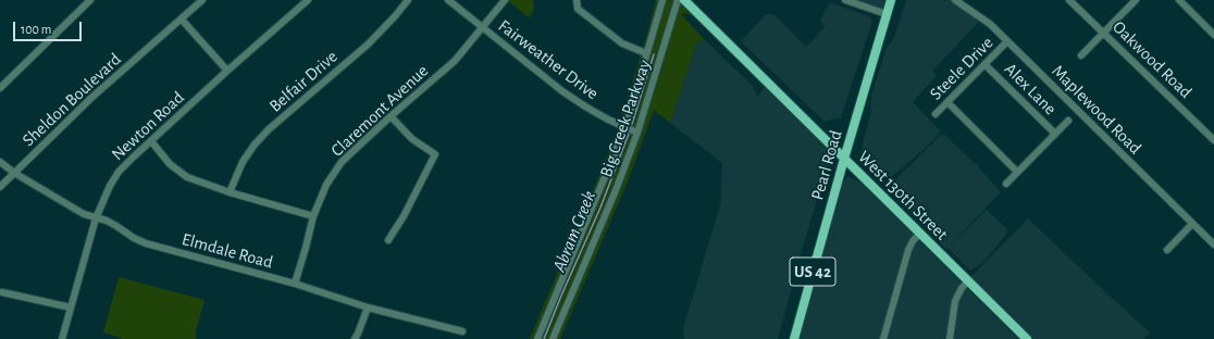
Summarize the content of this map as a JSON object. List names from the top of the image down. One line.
{"streets":{"main road":["Pearl Road","West 130th Street","US 42"],"street":["Fairweather Drive","Oakwood Road","Steele Drive","Belfair Drive","Alex Lane","Sheldon Boulevard","Maplewood Road","Claremont Avenue","Big Creek Parkway","Newton Road","Elmdale Road"]},"crossings":[["Fairweather Drive","Claremont Avenue"],["Fairweather Drive","Big Creek Parkway"],["Steele Drive","Alex Lane"],["Steele Drive","Maplewood Road"],["Sheldon Boulevard","Elmdale Road"],["Claremont Avenue","Elmdale Road"],["Newton Road","Elmdale Road"],["Pearl Road","West 130th Street"]],"water":["Abram Creek"],"scale_bar":"100 m"}
